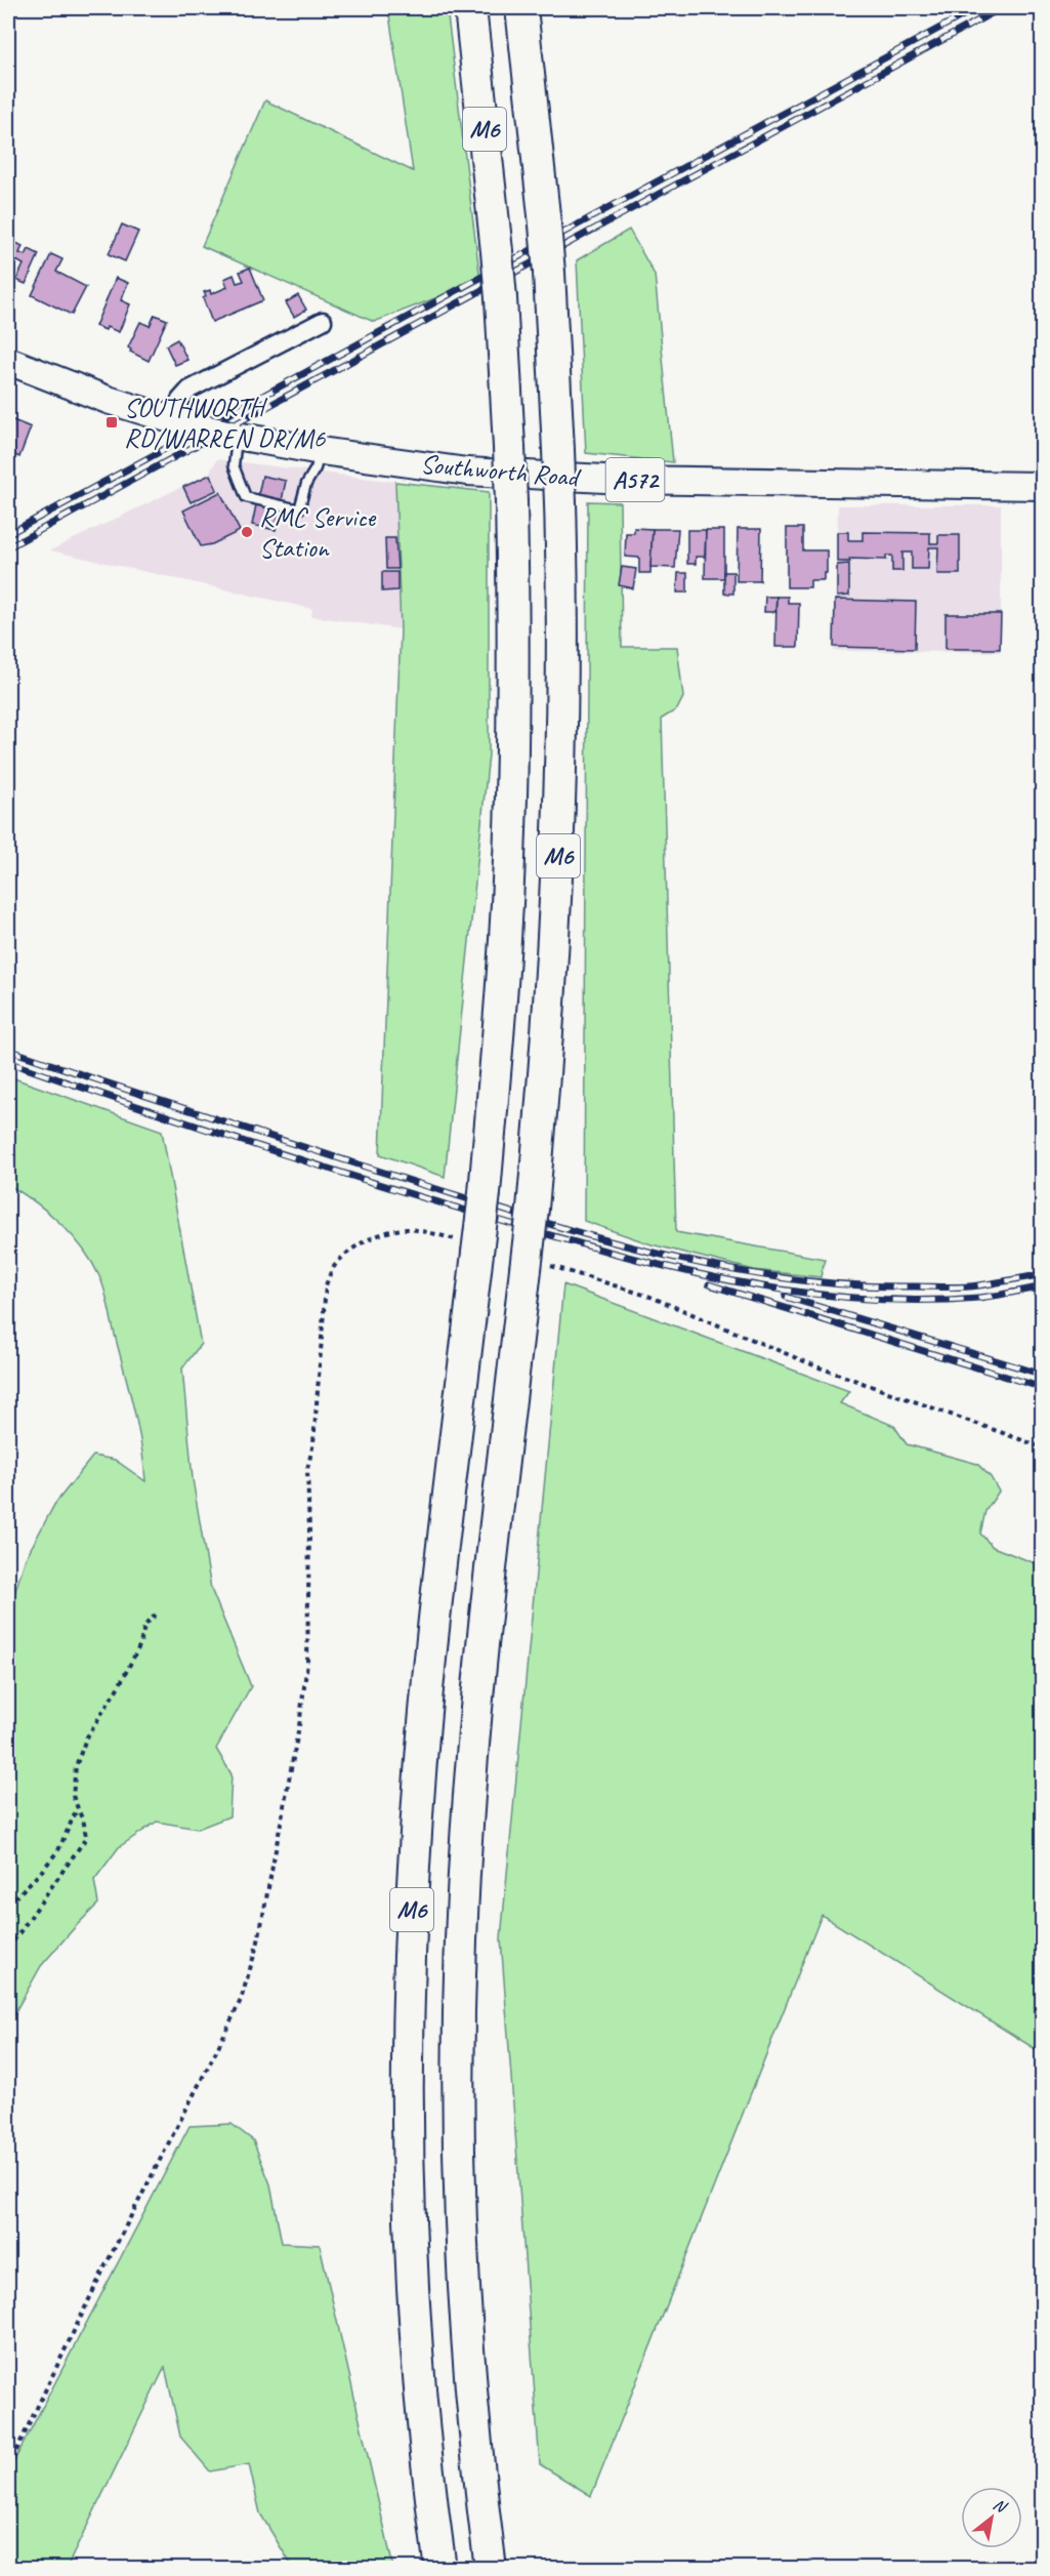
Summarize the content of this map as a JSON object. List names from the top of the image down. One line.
{"streets":{"highway":["M6"],"main road":["Southworth Road","A572"]},"places":{"transit":["SOUTHWORTH RD/WARREN DR/M6"],"other":["RMC Service Station"]},"north":"top right"}
